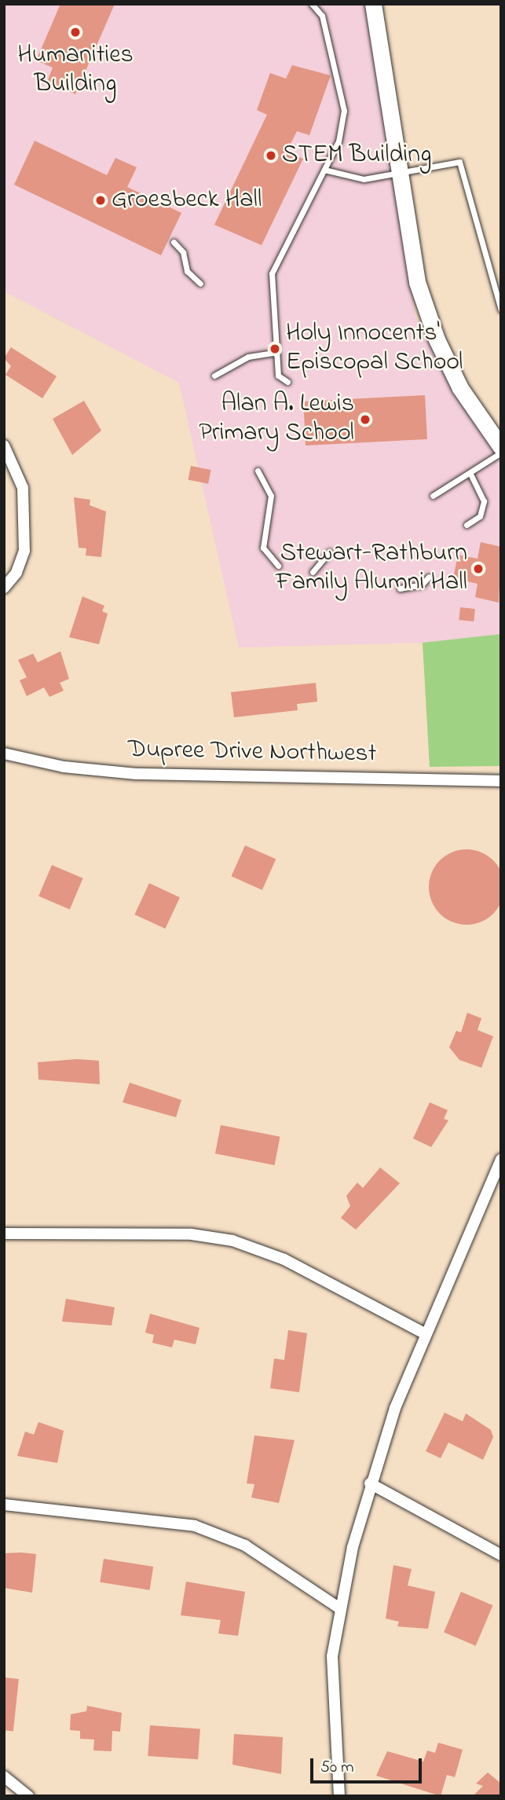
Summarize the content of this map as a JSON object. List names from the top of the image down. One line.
{"streets":{"street":["Dupree Drive Northwest"]},"places":["Humanities Building","STEM Building","Groesbeck Hall","Holy Innocents' Episcopal School","Alan A. Lewis Primary School","Stewart-Rathburn Family Alumni Hall"],"scale_bar":"50 m"}
